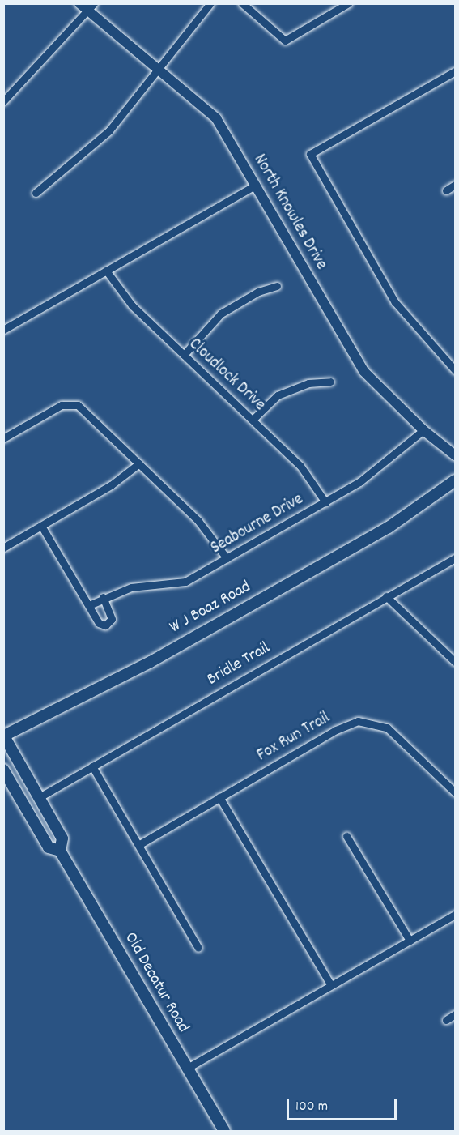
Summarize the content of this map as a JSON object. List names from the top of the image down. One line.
{"streets":{"main road":["W J Boaz Road","Old Decatur Road"],"street":["North Knowles Drive","Cloudlock Drive","Seabourne Drive","Bridle Trail","Fox Run Trail"]},"crossings":[["North Knowles Drive","Seabourne Drive"],["Cloudlock Drive","Seabourne Drive"],["W J Boaz Road","Old Decatur Road"],["Bridle Trail","Old Decatur Road"]],"scale_bar":"100 m"}
